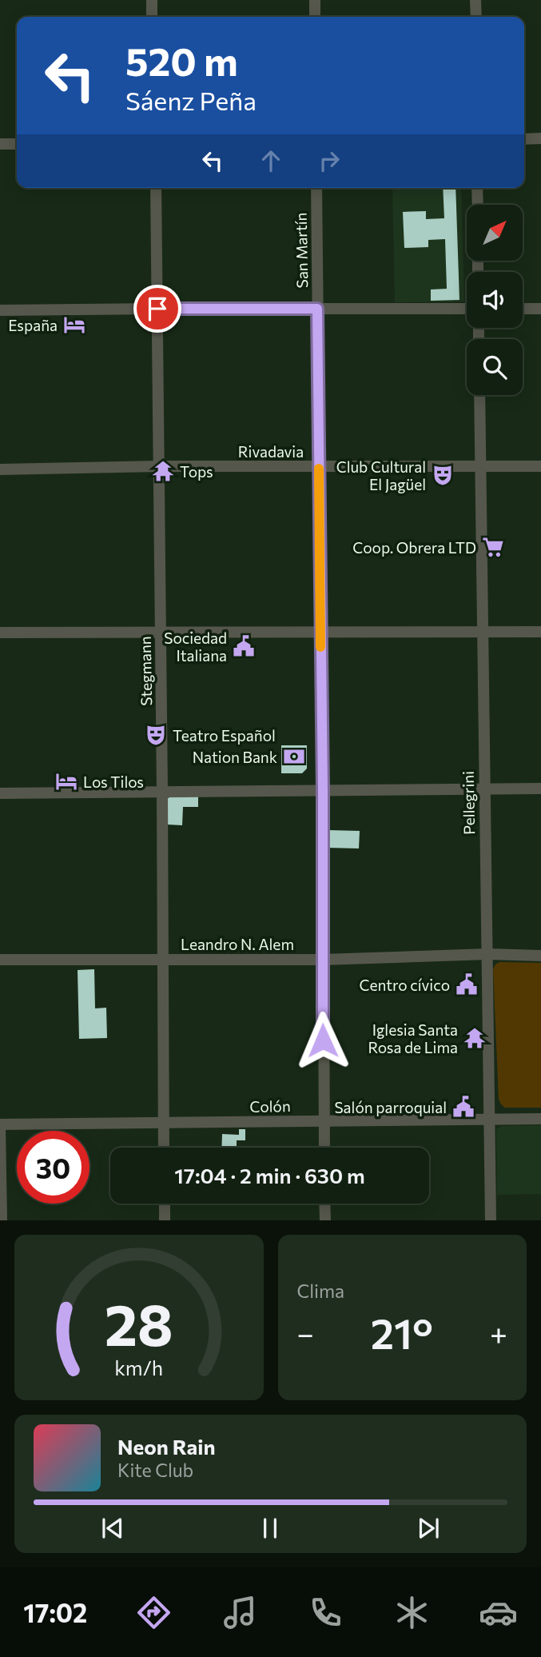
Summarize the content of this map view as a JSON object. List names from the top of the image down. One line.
{"streets":{"street":["San Martín","Rivadavia","Stegmann","Pellegrini","Leandro N. Alem","Colón"]},"crossings":[["San Martín","Rivadavia"],["San Martín","Leandro N. Alem"],["San Martín","Colón"],["Rivadavia","Stegmann"],["Rivadavia","Pellegrini"],["Stegmann","Leandro N. Alem"],["Stegmann","Colón"],["Pellegrini","Leandro N. Alem"],["Pellegrini","Colón"]],"places":{"hotel":["España","Los Tilos"],"temple":["Tops","Iglesia Santa Rosa de Lima"],"theatre":["Club Cultural El Jagüel","Teatro Español"],"supermarket":["Coop. Obrera LTD"],"public building":["Sociedad Italiana","Centro cívico","Salón parroquial"],"bank":["Nation Bank"]},"north":"top right","page":{"turn":["520 m","Sáenz Peña"],"limit":"30","trip":"17:04 · 2 min · 630 m","tile":"Clima","heat":["−","21°","+"],"song":["Neon Rain","Kite Club"],"tabs":"17:02","gauge":["28","km/h"]}}
